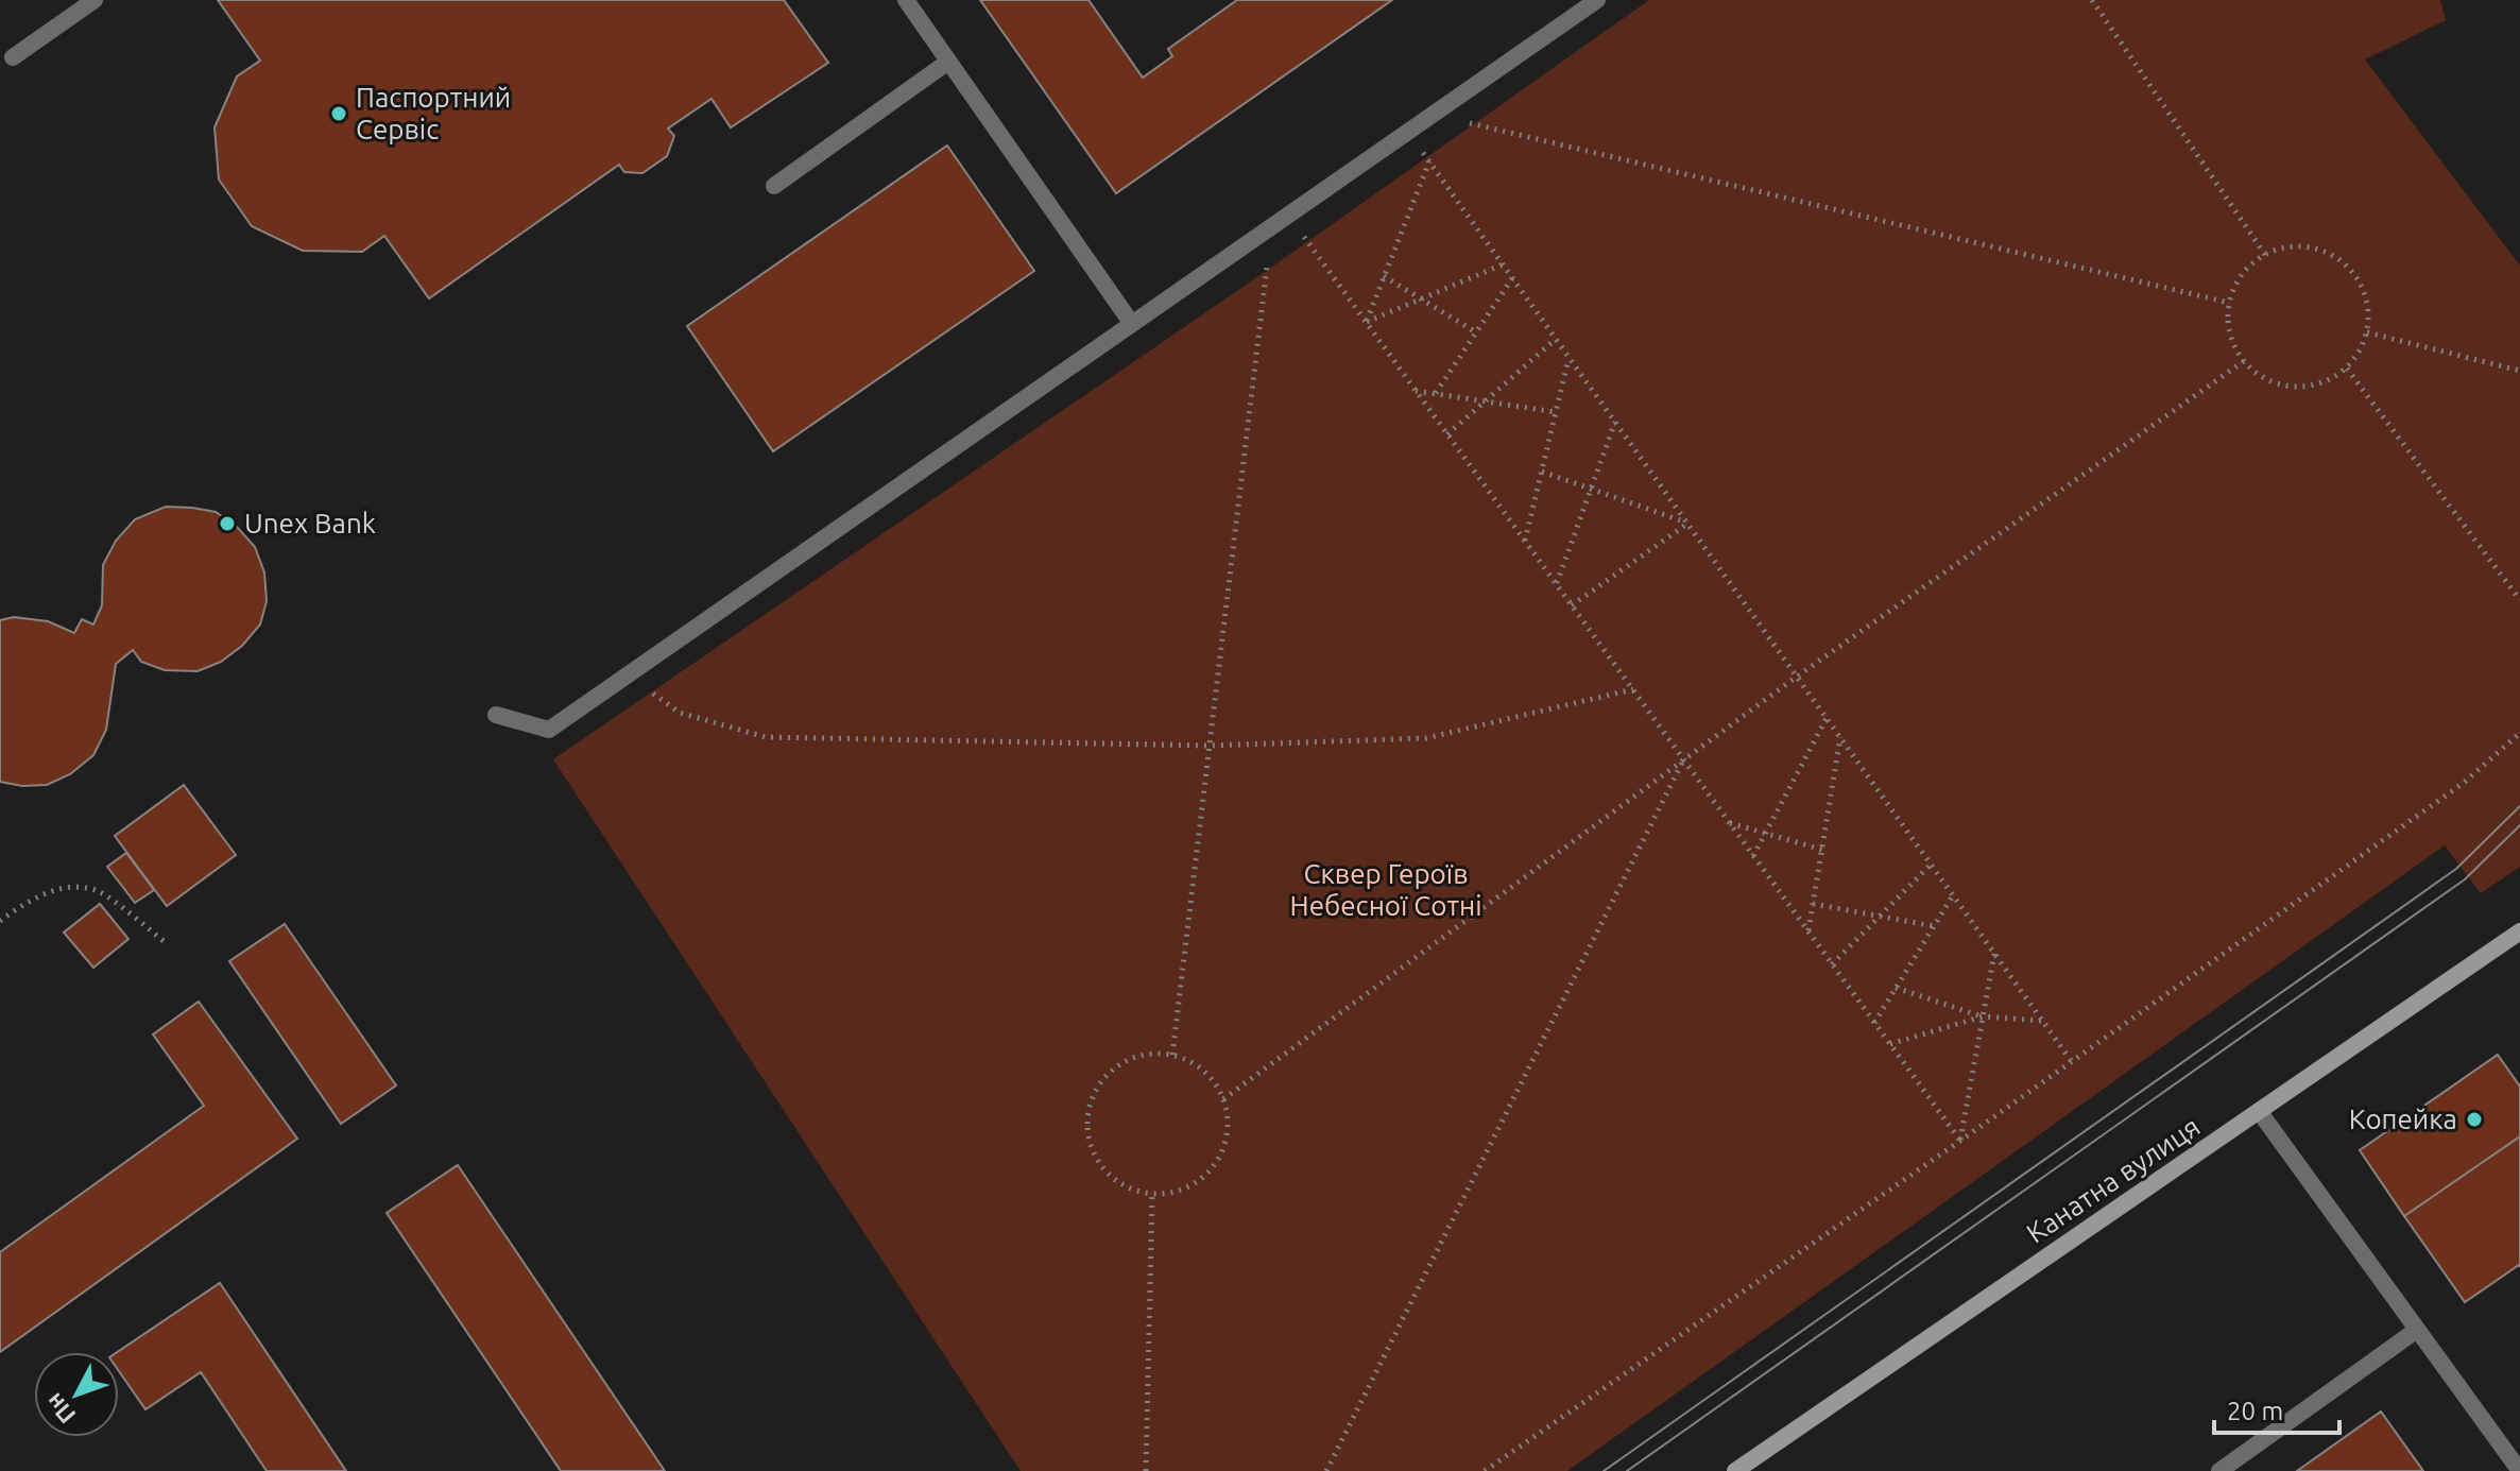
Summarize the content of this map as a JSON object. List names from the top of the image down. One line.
{"streets":{"main road":["Канатна вулиця"]},"parks":["Сквер Героїв Небесної Сотні"],"places":["Паспортний Сервіс","Unex Bank","Копейка"],"scale_bar":"20 m","north":"bottom left"}
